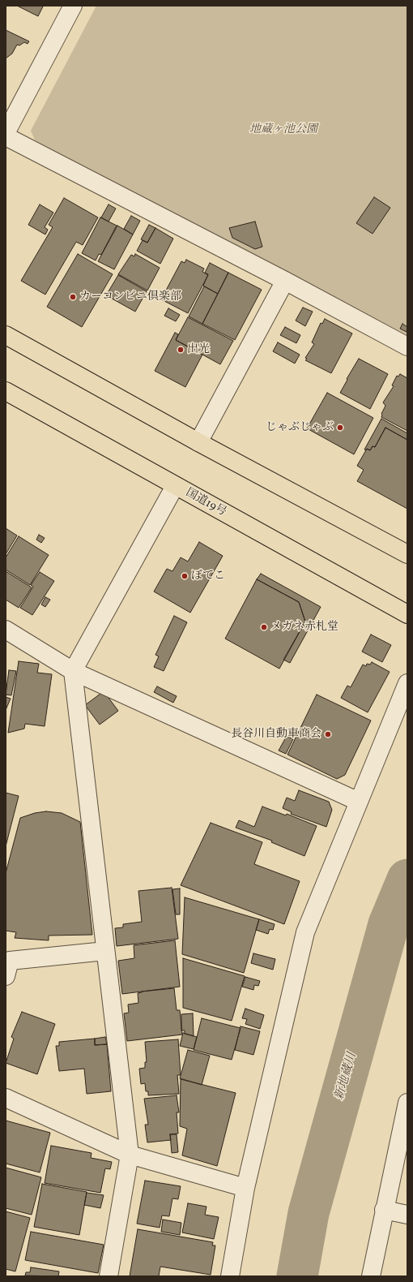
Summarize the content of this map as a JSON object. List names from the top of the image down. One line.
{"streets":{"highway":["国道19号"]},"water":["新地蔵川"],"parks":["地蔵ヶ池公園"],"places":["カーコンビニ倶楽部","出光","じゃぶじゃぶ","ぼてこ","メガネ赤札堂","長谷川自動車商会"]}
